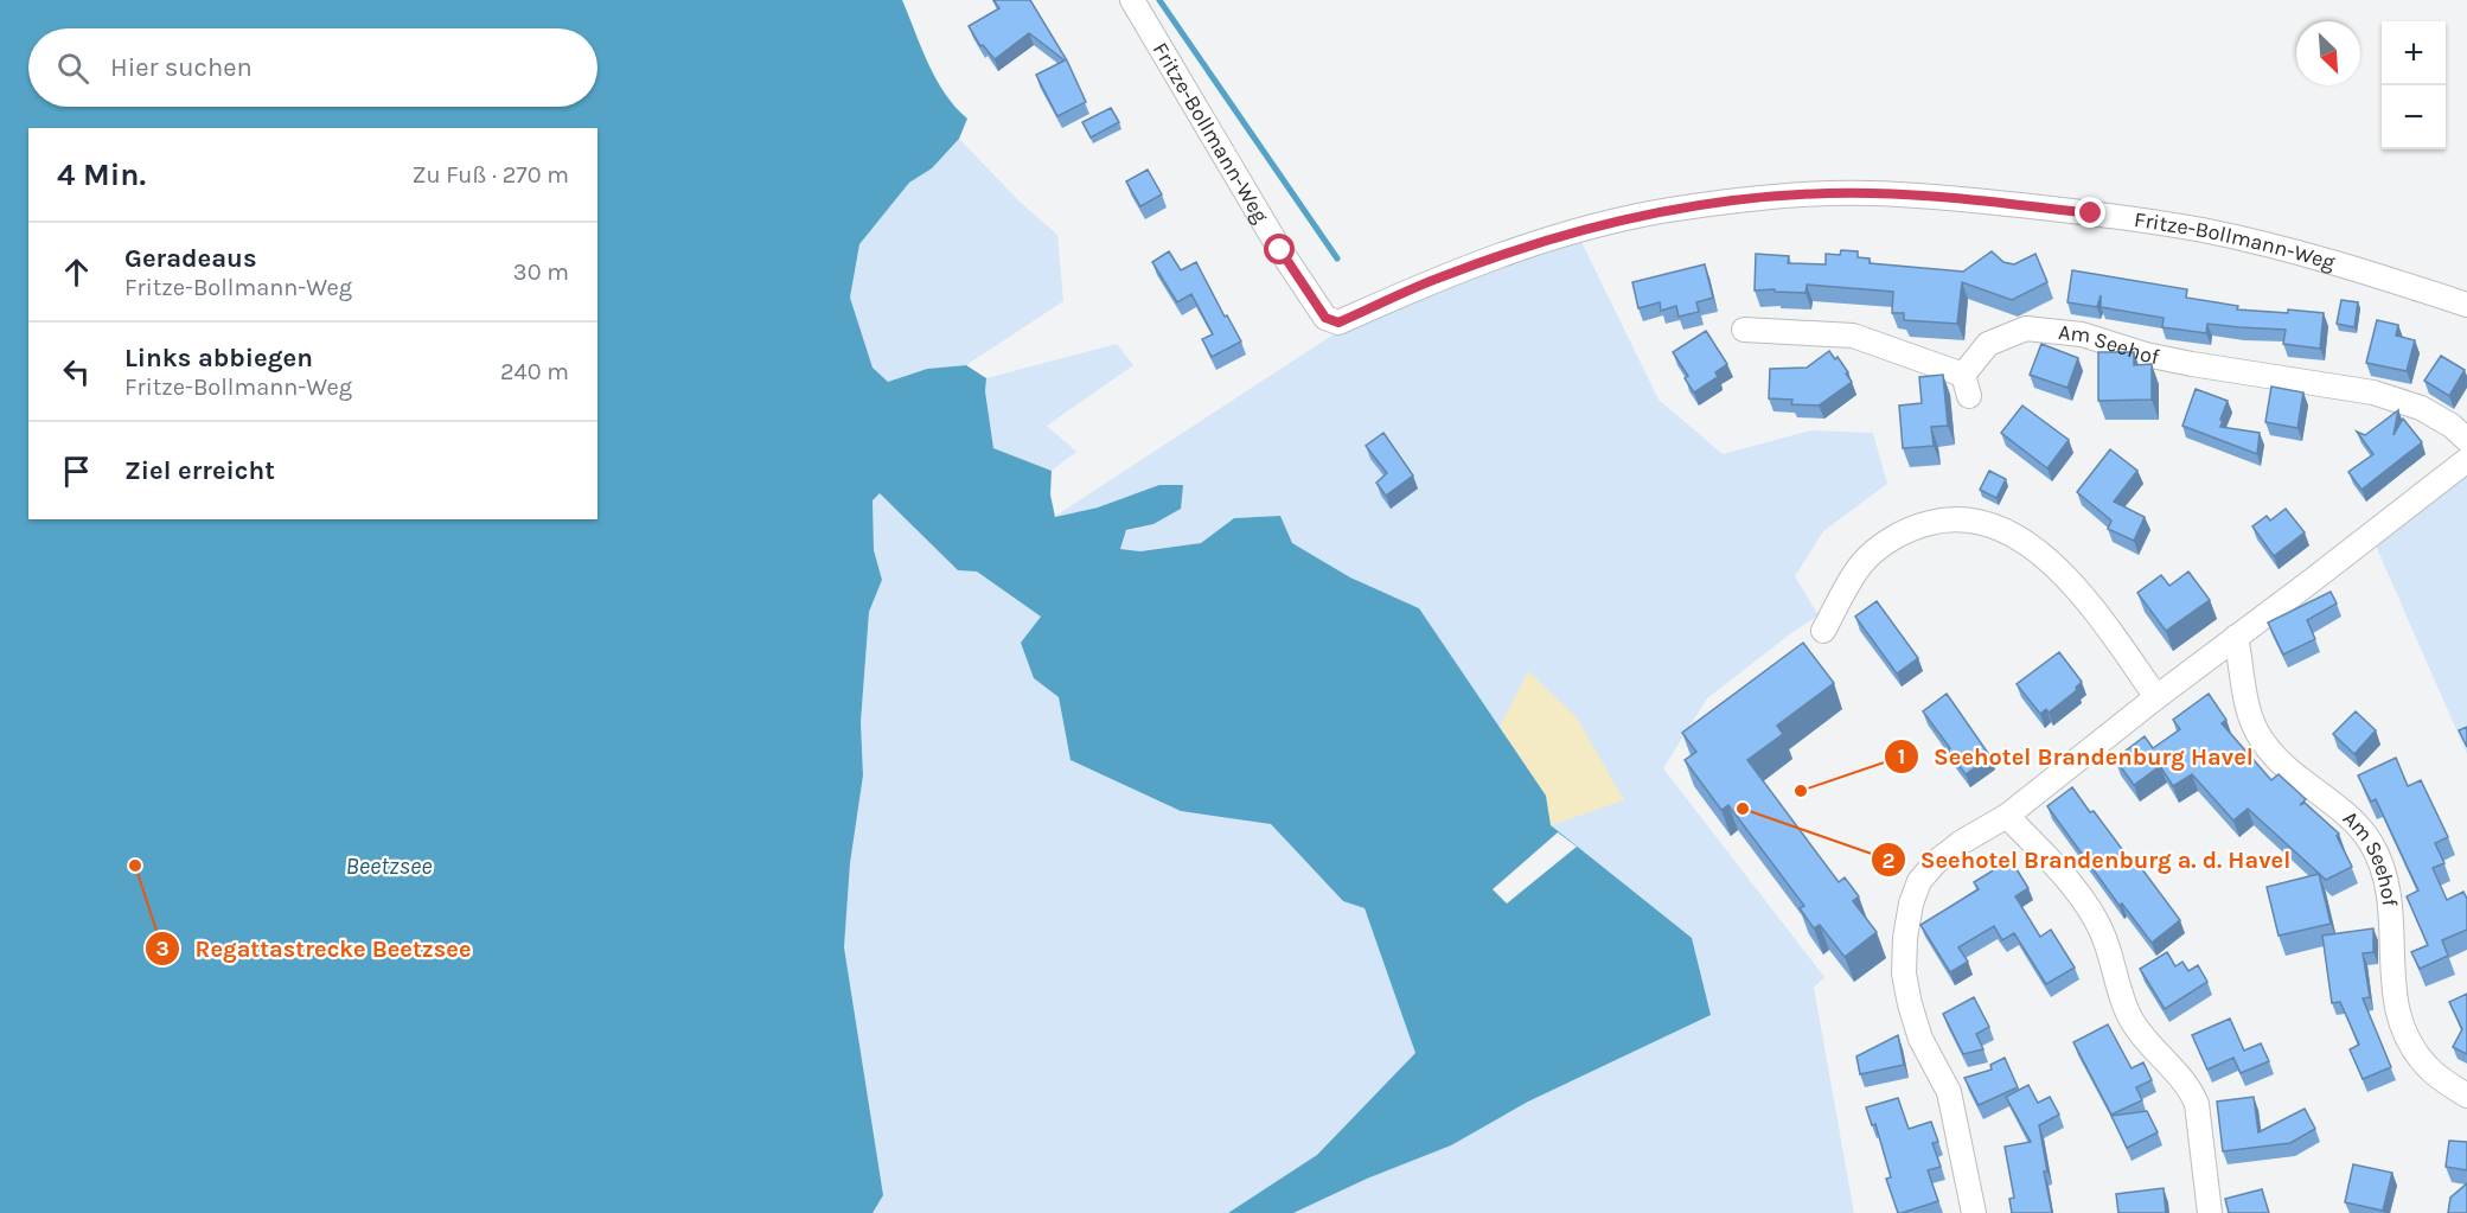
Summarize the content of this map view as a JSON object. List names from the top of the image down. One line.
{"streets":{"street":["Fritze-Bollmann-Weg","Am Seehof"]},"water":["Beetzsee"],"places":["Seehotel Brandenburg Havel","Seehotel Brandenburg a. d. Havel","Regattastrecke Beetzsee"],"north":"bottom right","page":{"map_buttons":["+","−"],"search":"Hier suchen","heading":["4 Min.","Zu Fuß · 270 m"],"list":[["Geradeaus","Fritze-Bollmann-Weg","30 m"],["Links abbiegen","Fritze-Bollmann-Weg","240 m"],"Ziel erreicht"]}}
